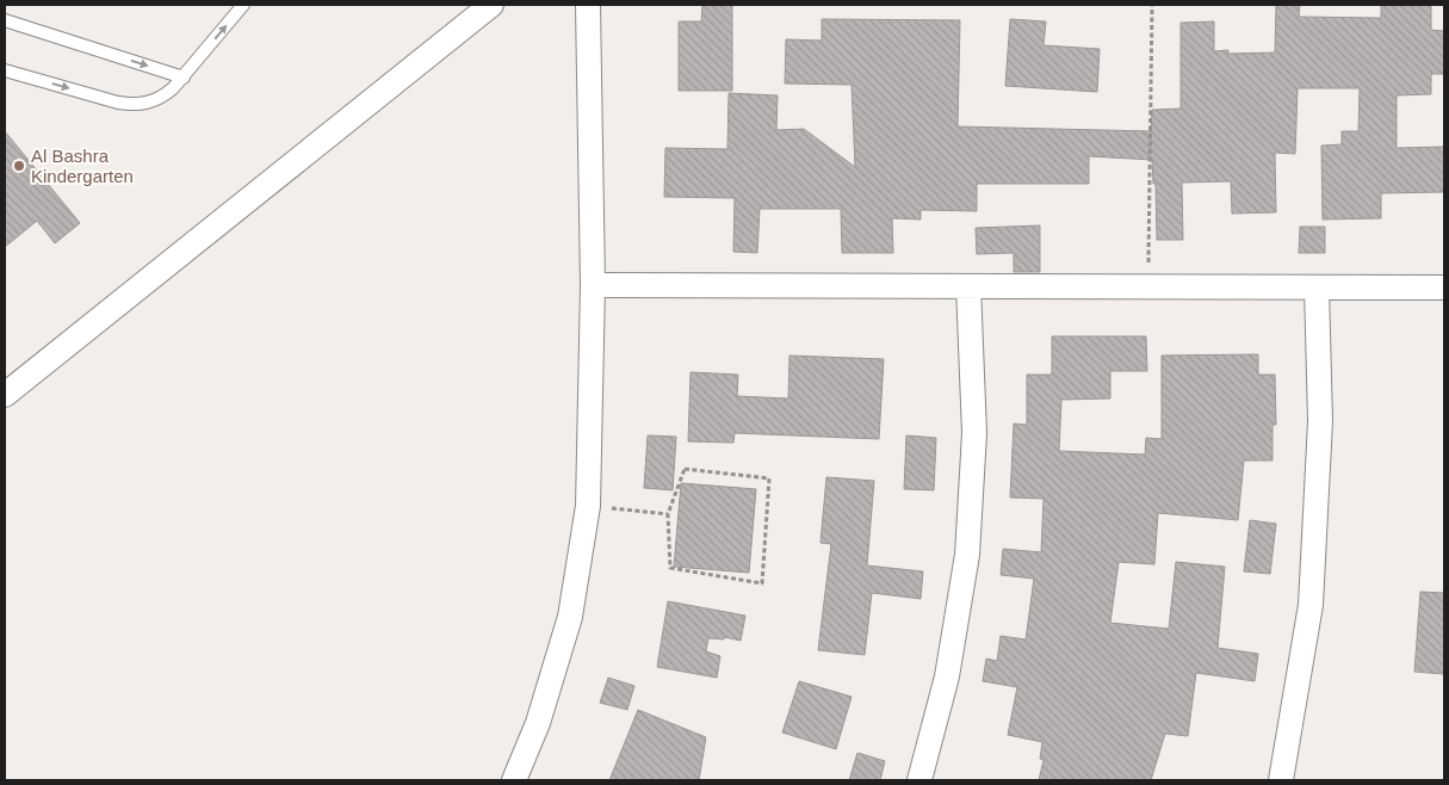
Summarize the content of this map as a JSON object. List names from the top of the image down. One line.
{"places":["Al Bashra Kindergarten"]}
